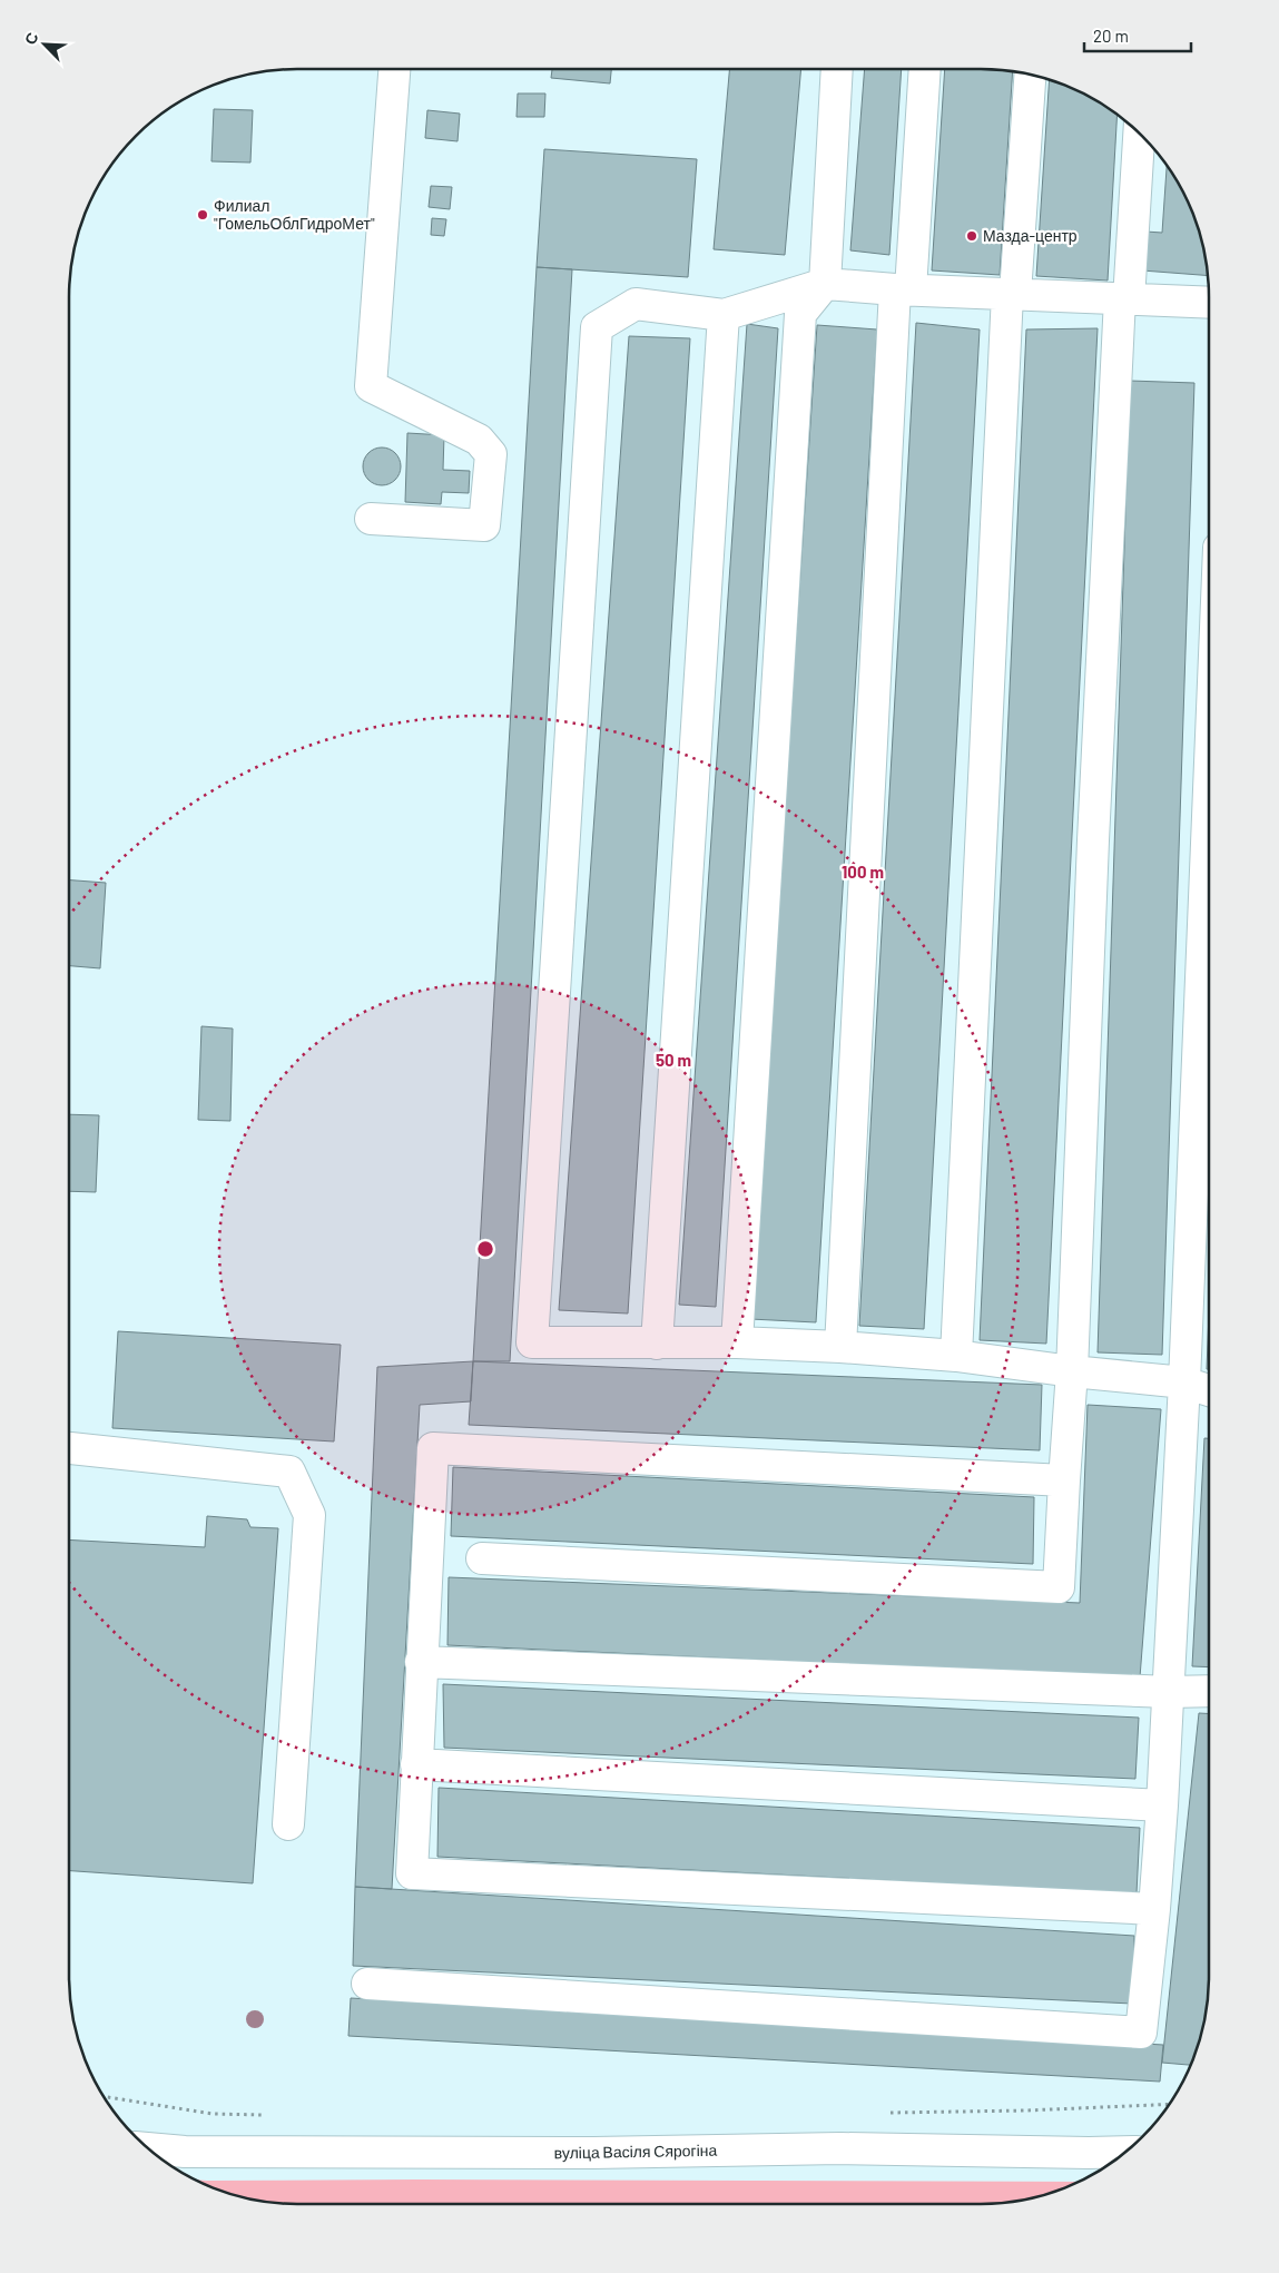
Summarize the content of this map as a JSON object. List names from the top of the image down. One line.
{"streets":{"street":["вуліца Васіля Сярогіна"]},"places":["Филиал \"ГомельОблГидроМет\"","Мазда-центр"],"scale_bar":"20 m","north":"top left","rings":["100 m","50 m"]}
